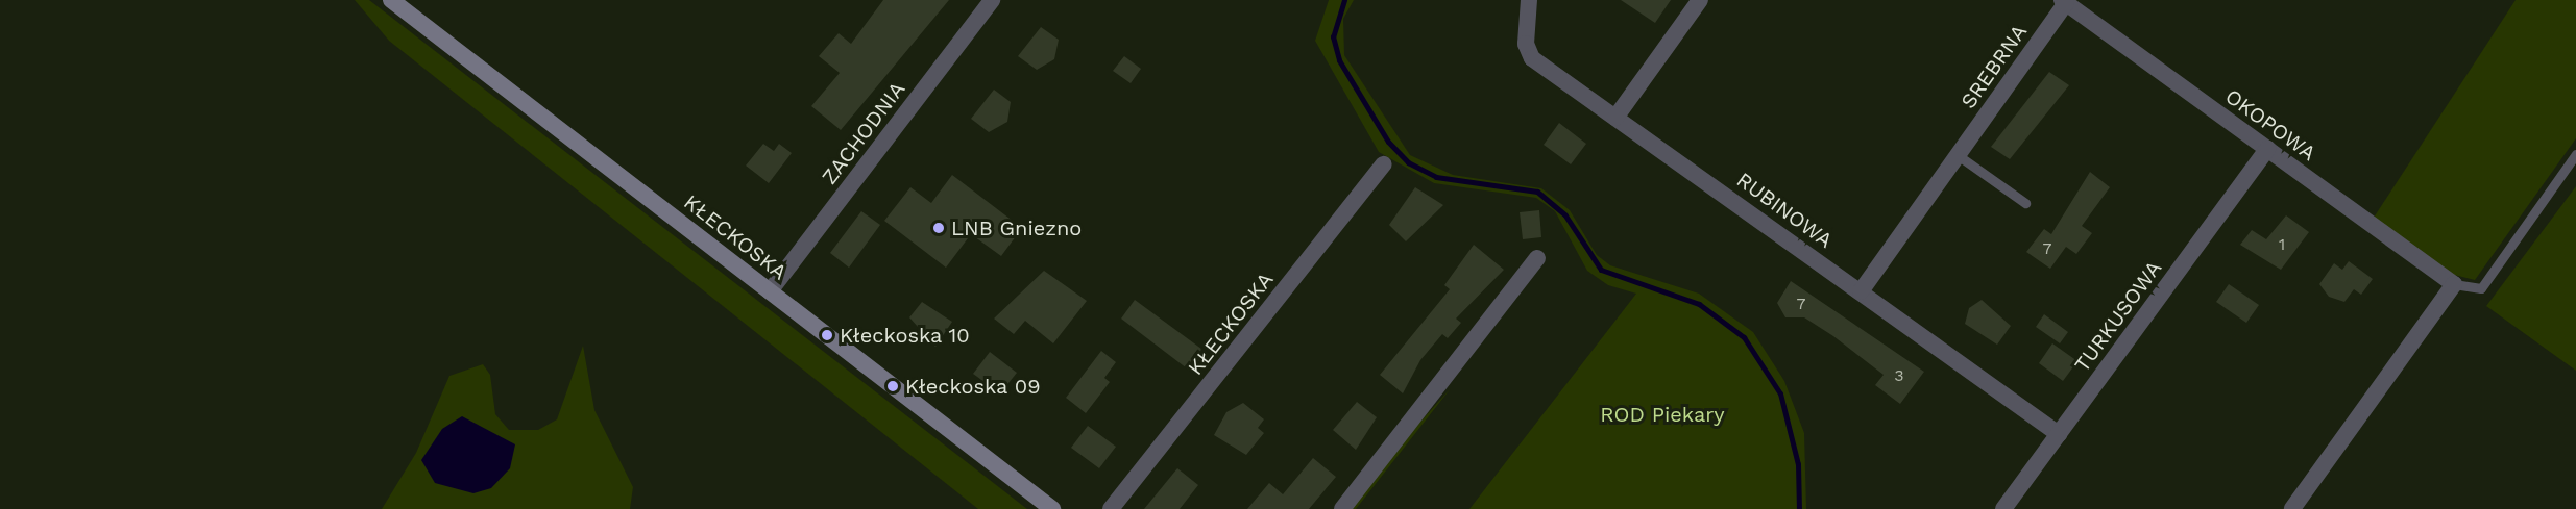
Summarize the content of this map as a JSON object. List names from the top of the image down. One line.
{"streets":{"main road":["KŁECKOSKA"],"street":["SREBRNA","OKOPOWA","ZACHODNIA","RUBINOWA","TURKUSOWA"]},"crossings":[["SREBRNA","OKOPOWA"],["SREBRNA","RUBINOWA"],["OKOPOWA","TURKUSOWA"],["ZACHODNIA","KŁECKOSKA"],["RUBINOWA","TURKUSOWA"]],"parks":["ROD Piekary"],"places":["LNB Gniezno","Kłeckoska 10","Kłeckoska 09"],"house_numbers":["1","7","7","3"]}
